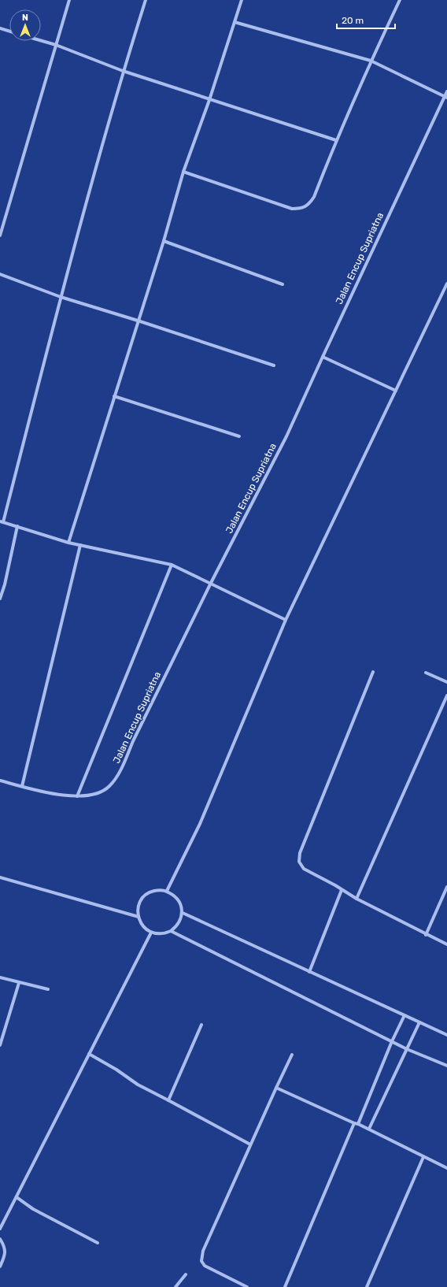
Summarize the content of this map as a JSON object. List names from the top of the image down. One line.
{"streets":{"street":["Jalan Encup Supriatna"]},"scale_bar":"20 m","north":"top"}
